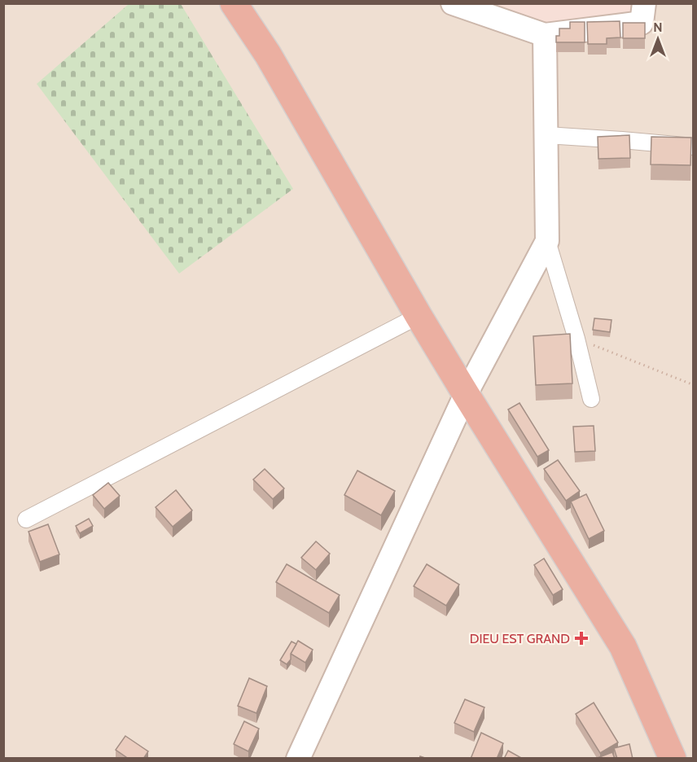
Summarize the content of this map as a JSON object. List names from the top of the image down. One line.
{"places":{"health":["DIEU EST GRAND"]},"north":"top"}
